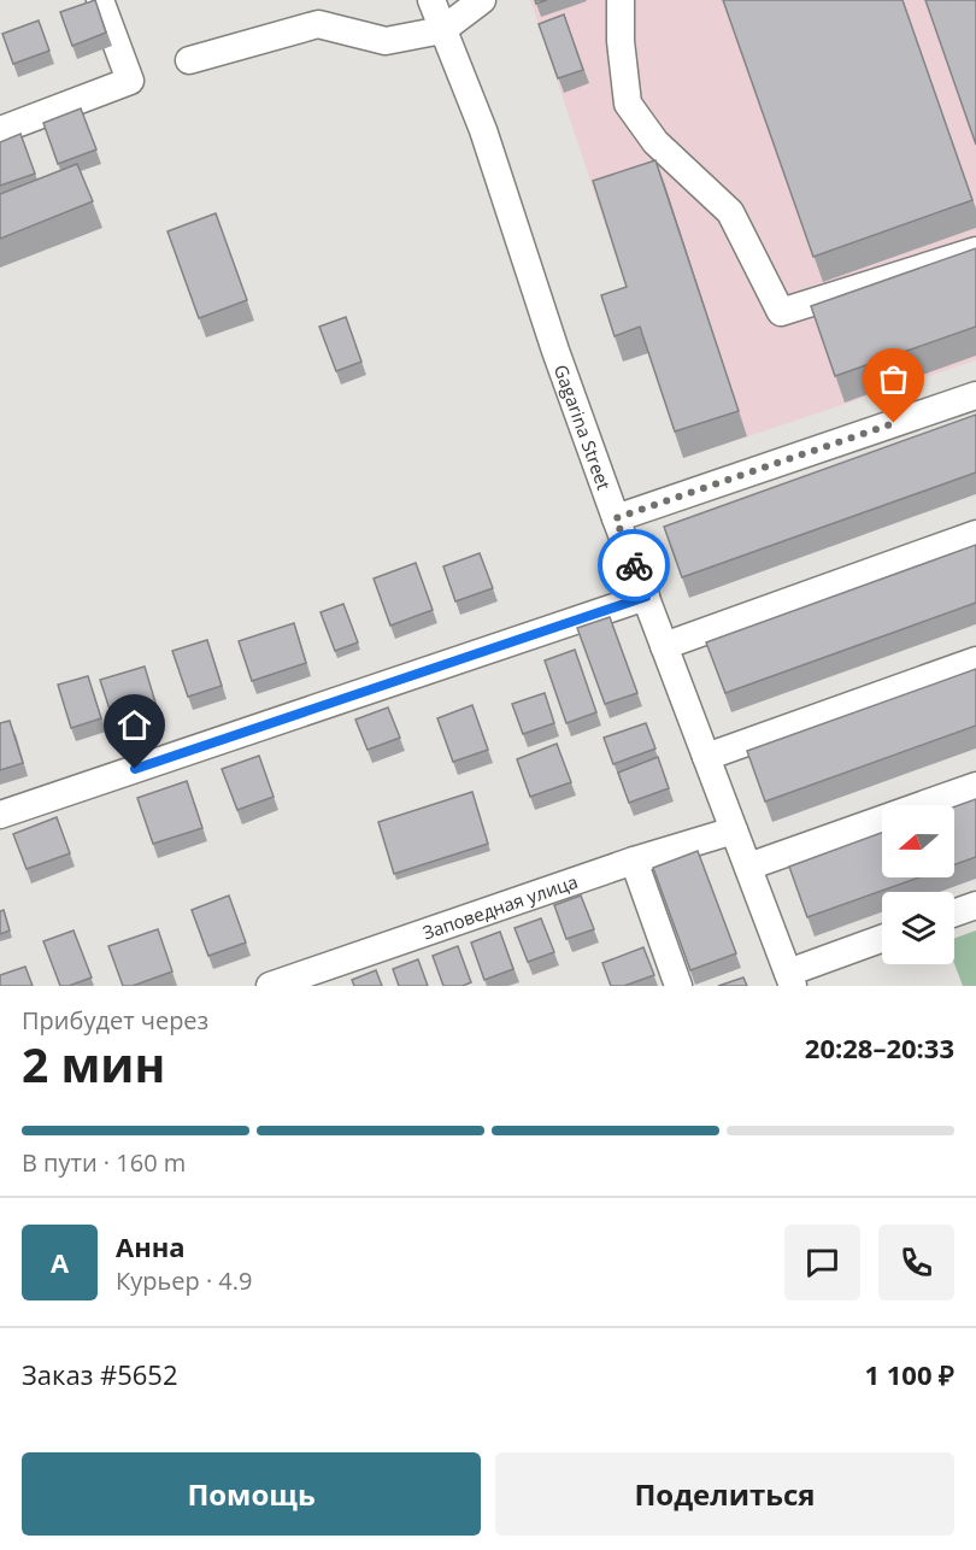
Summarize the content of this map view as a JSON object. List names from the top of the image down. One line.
{"streets":{"street":["Gagarina Street","Заповедная улица"]},"crossings":[["Gagarina Street","Заповедная улица"]],"north":"left","page":{"heading":["2 мин","Прибудет через","20:28–20:33"],"panel":["Анна","Курьер · 4.9","Заказ #5652","1 100 ₽"],"bar":"В пути · 160 m","round":"А","buttons":["Помощь","Поделиться"]}}
